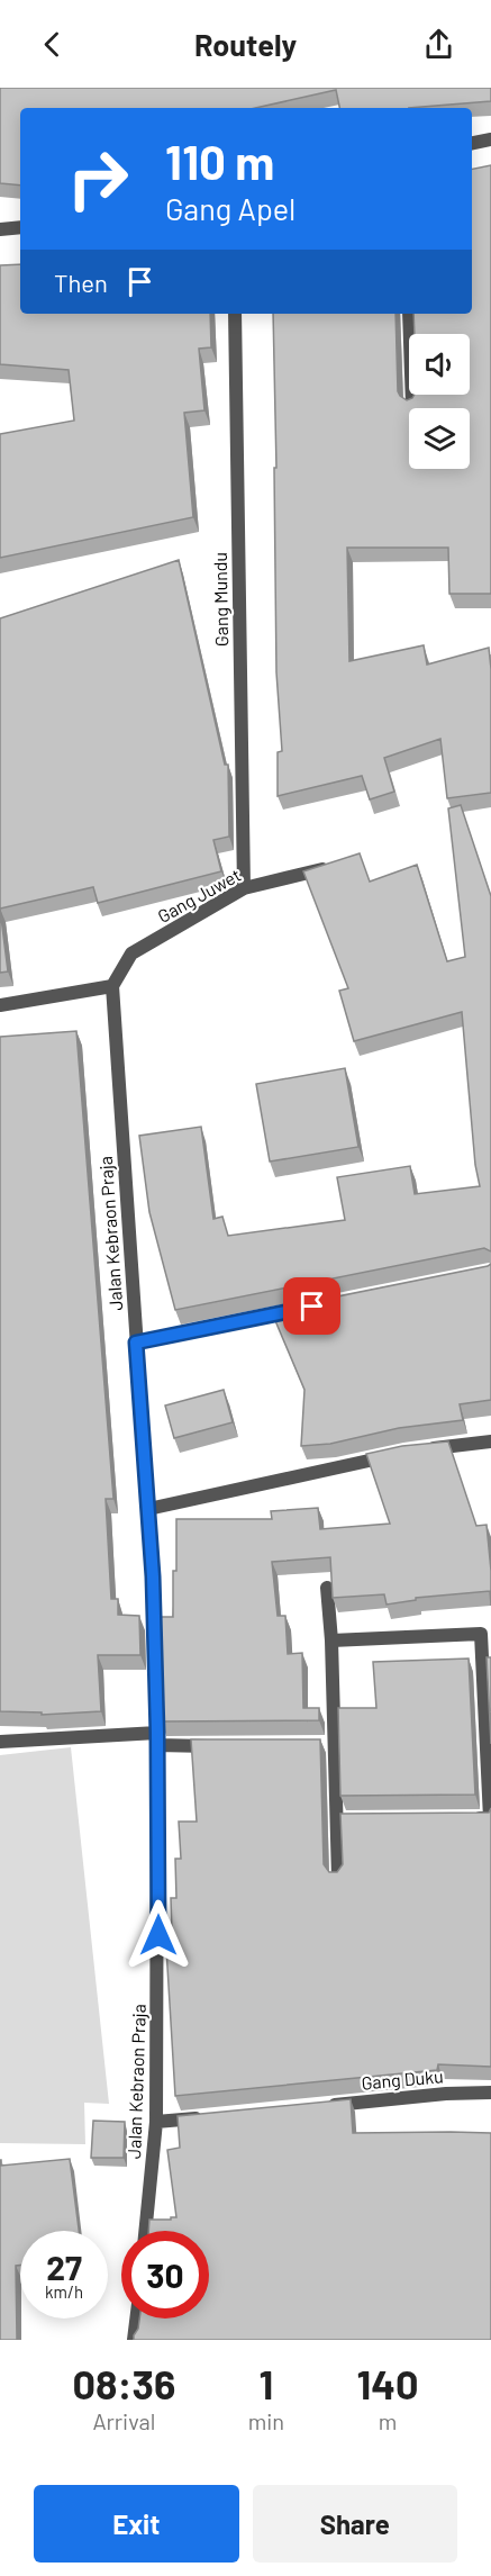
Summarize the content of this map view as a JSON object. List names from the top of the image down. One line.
{"streets":{"street":["Gang Mundu","Gang Juwet","Jalan Kebraon Praja","Gang Duku"]},"crossings":[["Gang Mundu","Gang Juwet"],["Gang Juwet","Jalan Kebraon Praja"]],"page":{"header":"Routely","turn":["110 m","Gang Apel"],"then":"Then","speed":"27 km/h","limit":"30","eta":["08:36","Arrival","1","min","140","m"],"buttons":["Exit","Share"]}}
